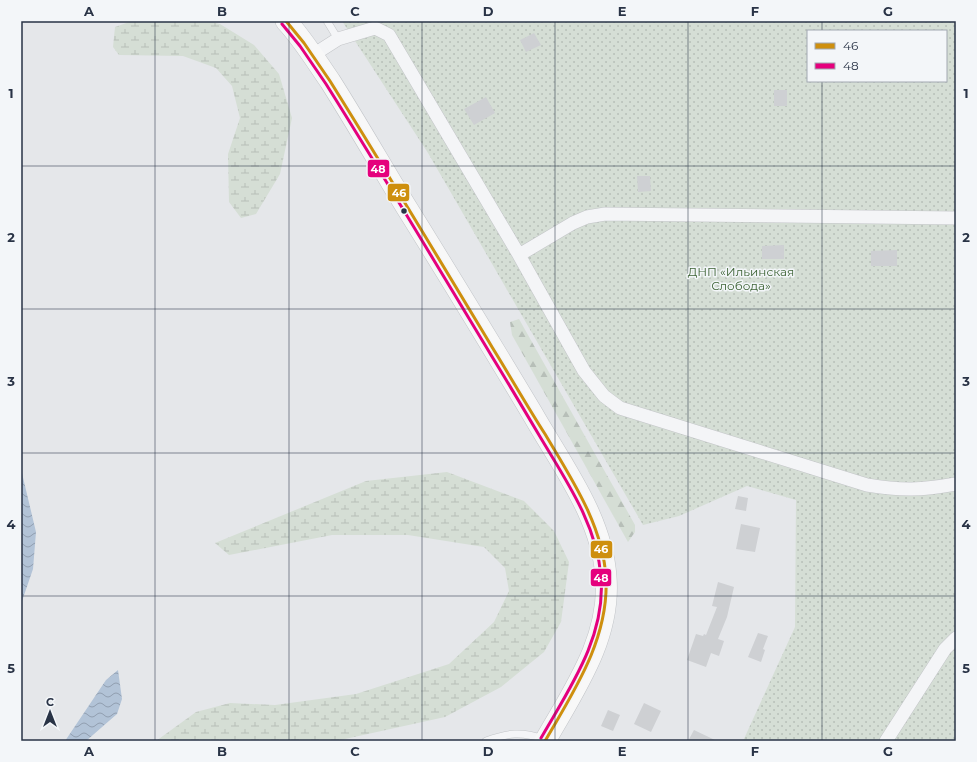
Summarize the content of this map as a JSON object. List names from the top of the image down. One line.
{"parks":["ДНП «Ильинская Слобода»"],"lines":["transit line 46","transit line 48"],"legend":["46","48"],"north":"top","grid":{"columns":["A","B","C","D","E","F","G"],"rows":["1","2","3","4","5"]}}
